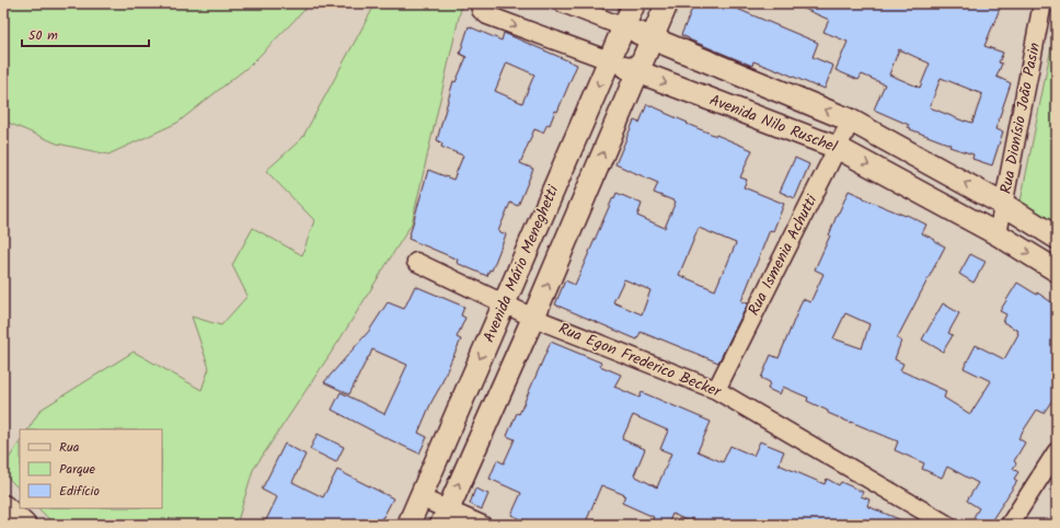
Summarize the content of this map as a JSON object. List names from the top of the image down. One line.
{"streets":{"street":["Rua Dionísio João Pasin","Avenida Nilo Ruschel","Rua Ismenia Achutti","Avenida Mário Meneghetti","Rua Egon Frederico Becker"]},"crossings":[["Rua Dionísio João Pasin","Avenida Nilo Ruschel"],["Avenida Nilo Ruschel","Rua Ismenia Achutti"],["Avenida Nilo Ruschel","Avenida Mário Meneghetti"],["Rua Ismenia Achutti","Rua Egon Frederico Becker"],["Avenida Mário Meneghetti","Rua Egon Frederico Becker"]],"legend":["Rua","Parque","Edifício"],"scale_bar":"50 m"}
